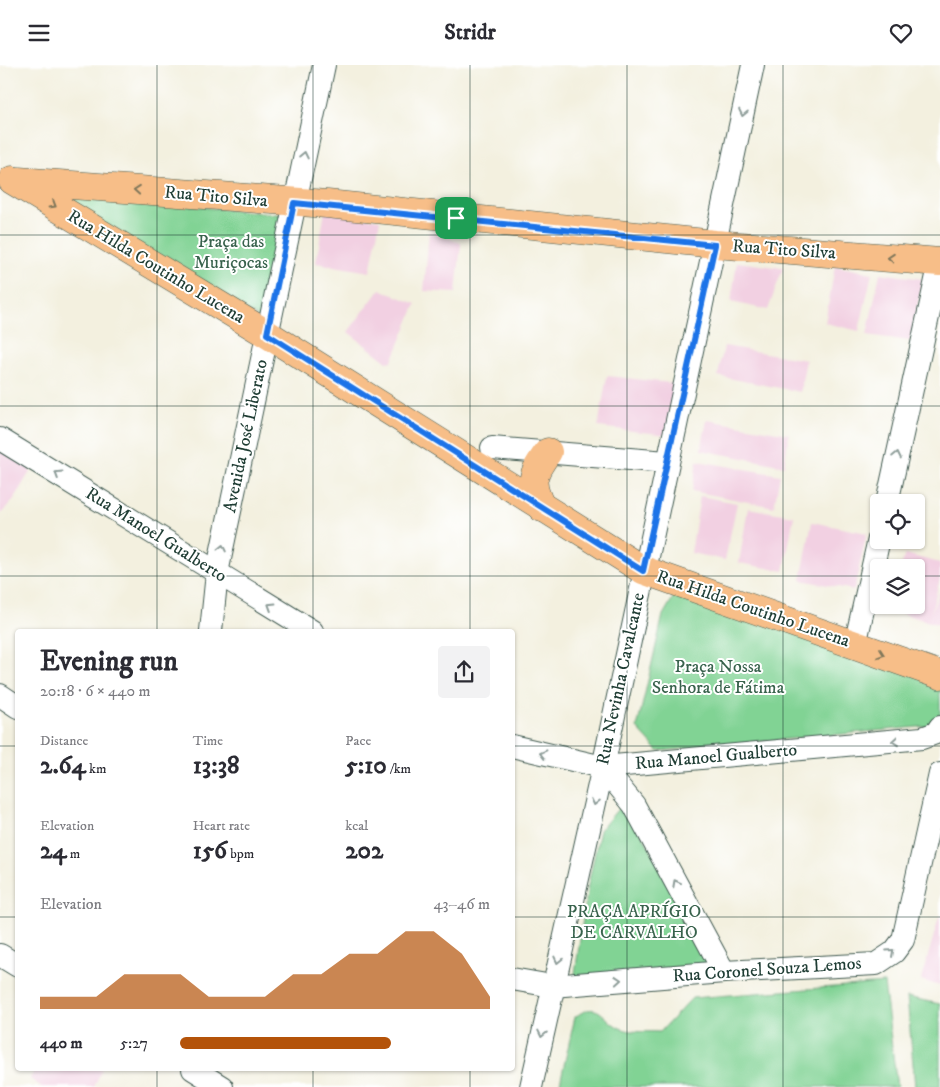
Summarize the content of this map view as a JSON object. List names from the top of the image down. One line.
{"streets":{"main road":["Rua Tito Silva","Rua Hilda Coutinho Lucena"],"street":["Avenida José Liberato","Rua Manoel Gualberto","Rua Nevinha Cavalcante","Rua Coronel Souza Lemos"]},"crossings":[["Rua Tito Silva","Rua Hilda Coutinho Lucena"],["Rua Tito Silva","Avenida José Liberato"],["Rua Tito Silva","Rua Nevinha Cavalcante"],["Rua Hilda Coutinho Lucena","Avenida José Liberato"],["Rua Hilda Coutinho Lucena","Rua Nevinha Cavalcante"],["Avenida José Liberato","Rua Manoel Gualberto"],["Rua Manoel Gualberto","Rua Nevinha Cavalcante"],["Rua Nevinha Cavalcante","Rua Coronel Souza Lemos"]],"one_way":["Rua Tito Silva","Rua Hilda Coutinho Lucena","Avenida José Liberato","Rua Manoel Gualberto","Rua Nevinha Cavalcante","Rua Coronel Souza Lemos"],"parks":["Praça das Muriçocas","Praça Nossa Senhora de Fátima","PRAÇA APRÍGIO DE CARVALHO"],"page":{"header":"Stridr","heading":["Evening run","20:18 · 6 × 440 m"],"stats":[["Distance","2.64 km"],["Time","13:38"],["Pace","5:10 /km"],["Elevation","24 m"],["Heart rate","156 bpm"],["kcal","202"]],"chart":["Elevation","43–46 m"],"list":[{"name":"440 m","note":"5:27"}]}}
